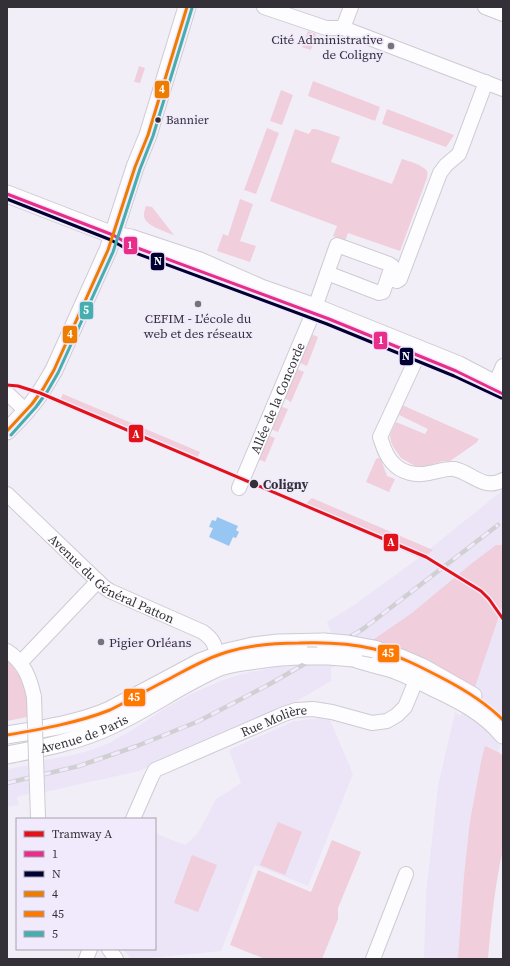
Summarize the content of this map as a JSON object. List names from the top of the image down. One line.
{"streets":{"main road":["Avenue de Paris"],"street":["Allée de la Concorde","Avenue du Général Patton","Rue Molière"]},"crossings":[["Avenue du Général Patton","Avenue de Paris"],["Rue Molière","Avenue de Paris"]],"places":["Cité Administrative de Coligny","Bannier","CEFIM - L'école du web et des réseaux","Coligny","Pigier Orléans"],"lines":["transit line 4","transit line 5","transit line 1","transit line N","tram line A","transit line 45"],"legend":["Tramway A","1","N","4","45","5"]}
